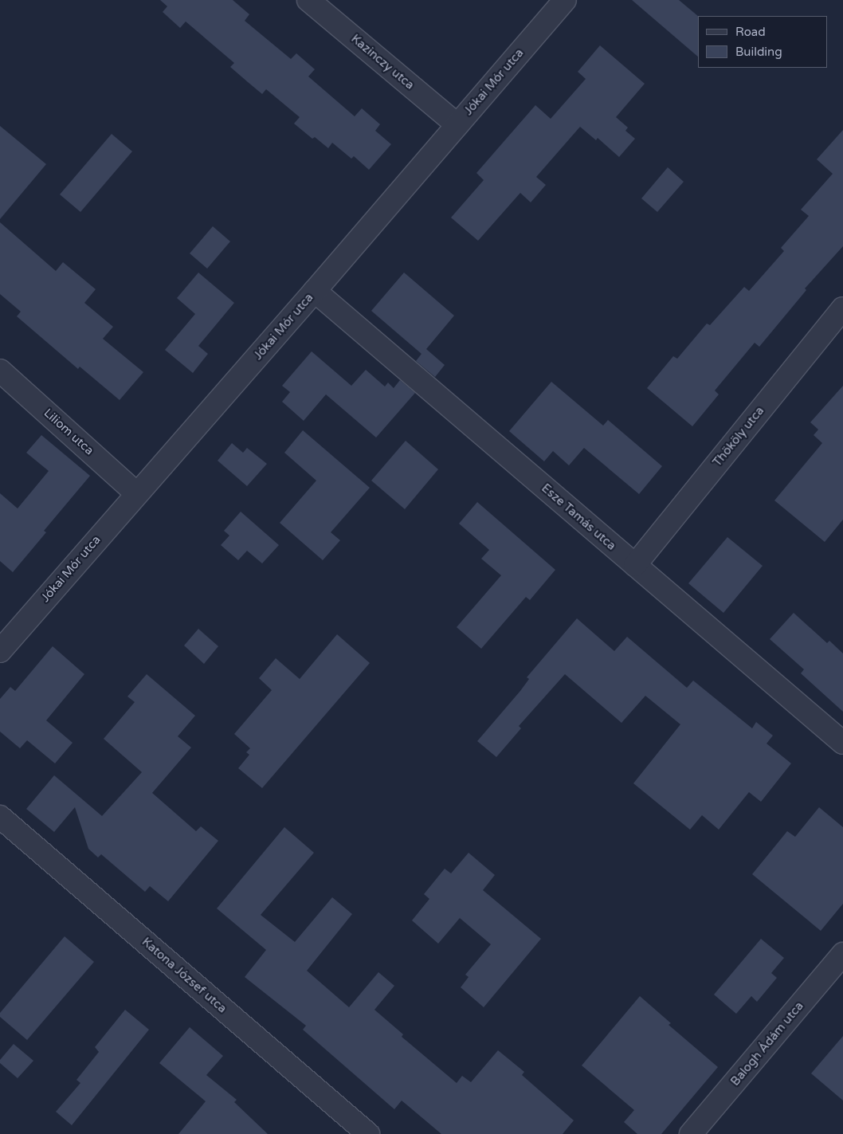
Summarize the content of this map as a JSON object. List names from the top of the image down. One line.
{"streets":{"street":["Kazinczy utca","Jókai Mór utca","Liliom utca","Thököly utca","Esze Tamás utca","Katona József utca","Balogh Ádám utca"]},"crossings":[["Kazinczy utca","Jókai Mór utca"],["Jókai Mór utca","Liliom utca"],["Jókai Mór utca","Esze Tamás utca"],["Thököly utca","Esze Tamás utca"]],"legend":["Road","Building"]}
